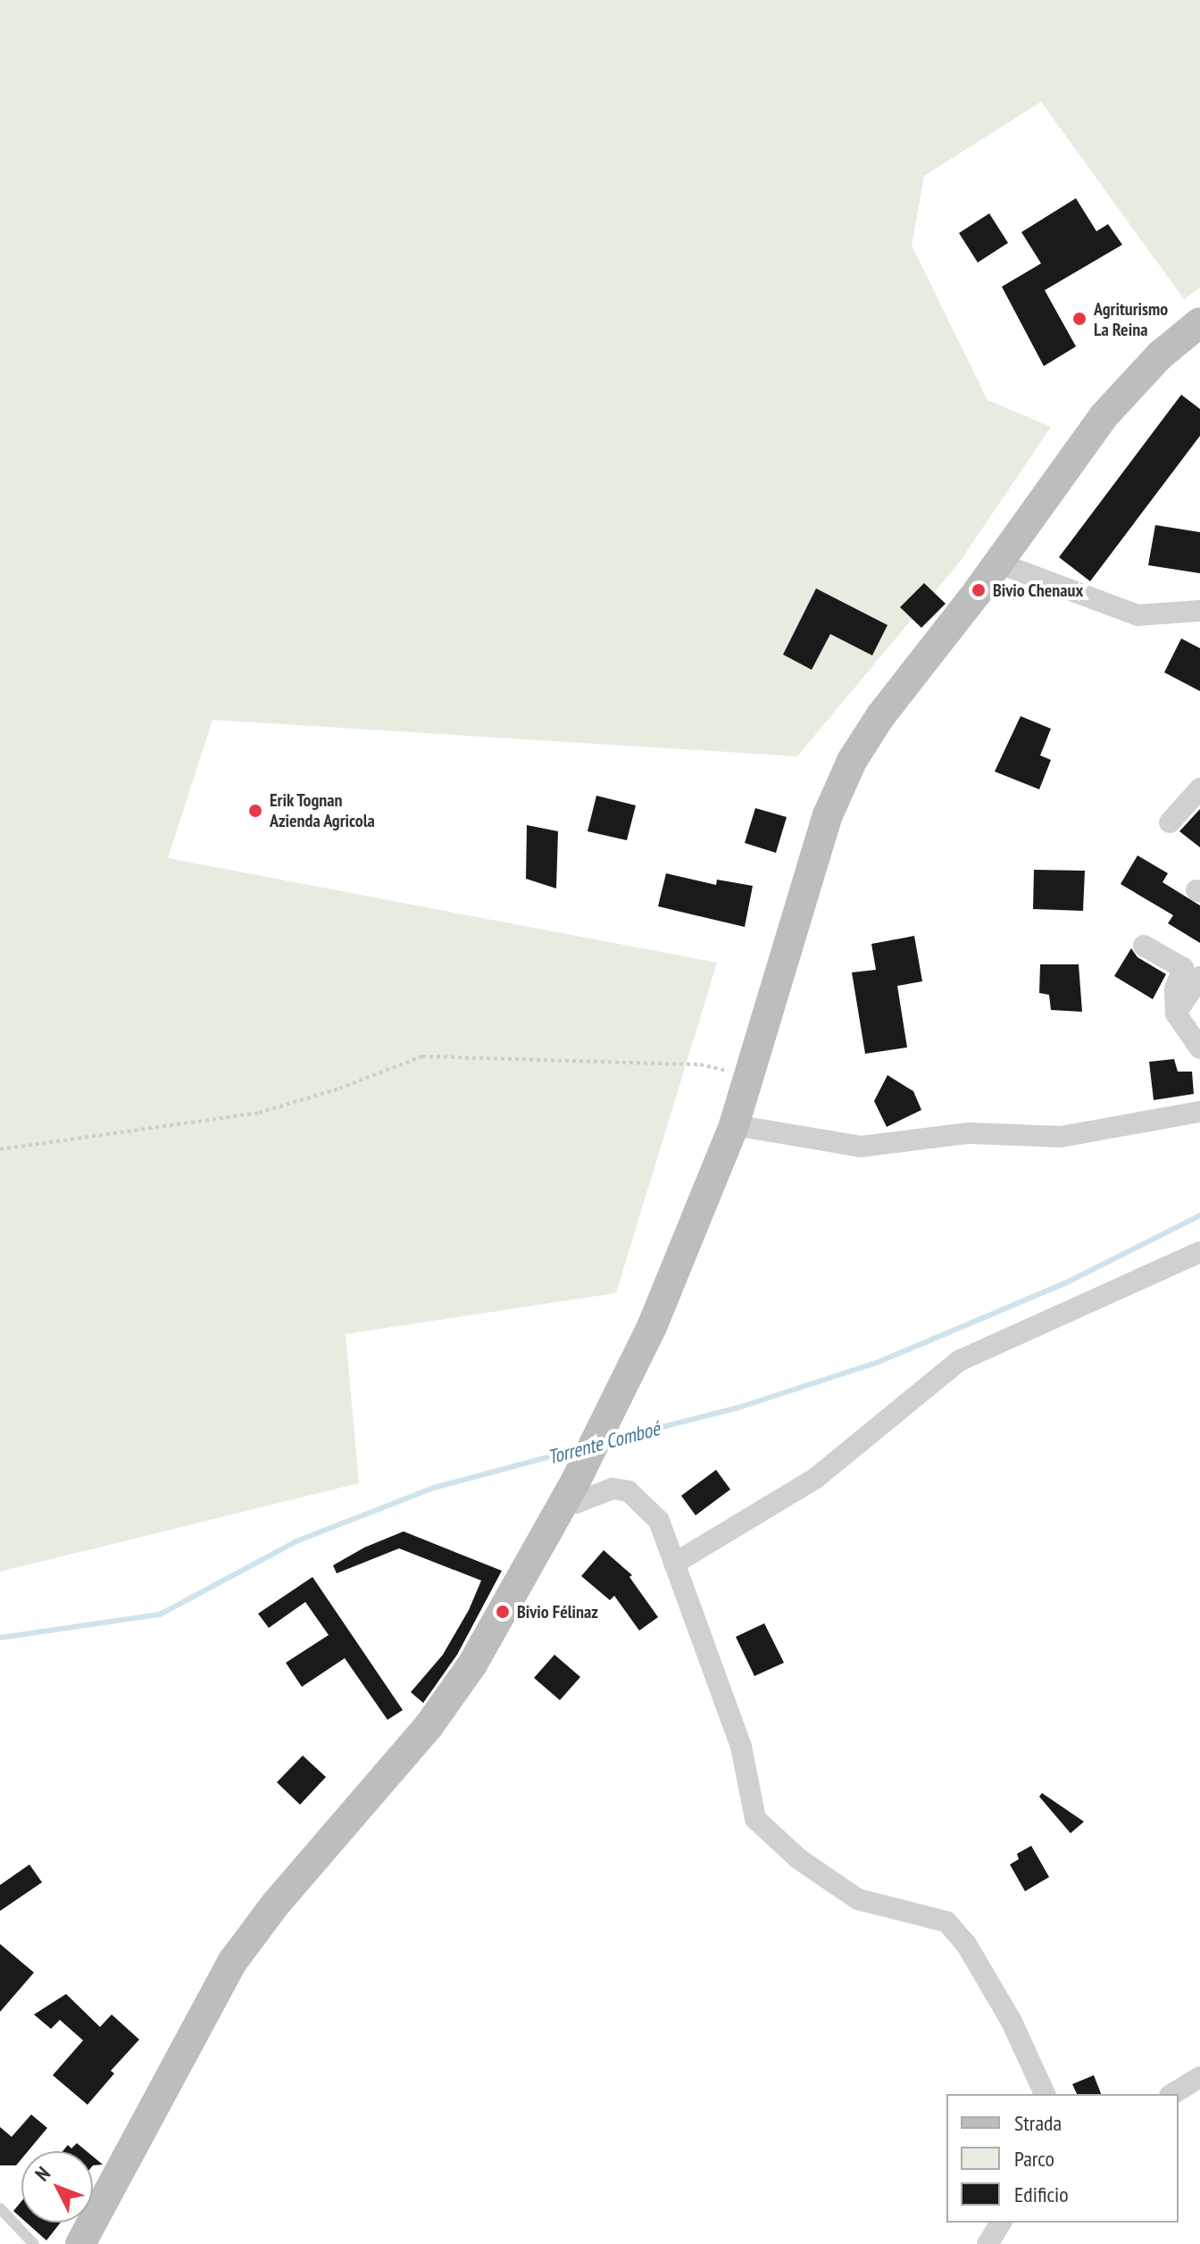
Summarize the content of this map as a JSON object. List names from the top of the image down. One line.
{"water":["Torrente Comboé"],"places":["Agriturismo La Reina","Bivio Chenaux","Erik Tognan Azienda Agricola","Bivio Félinaz"],"legend":["Strada","Parco","Edificio"],"north":"top left"}
